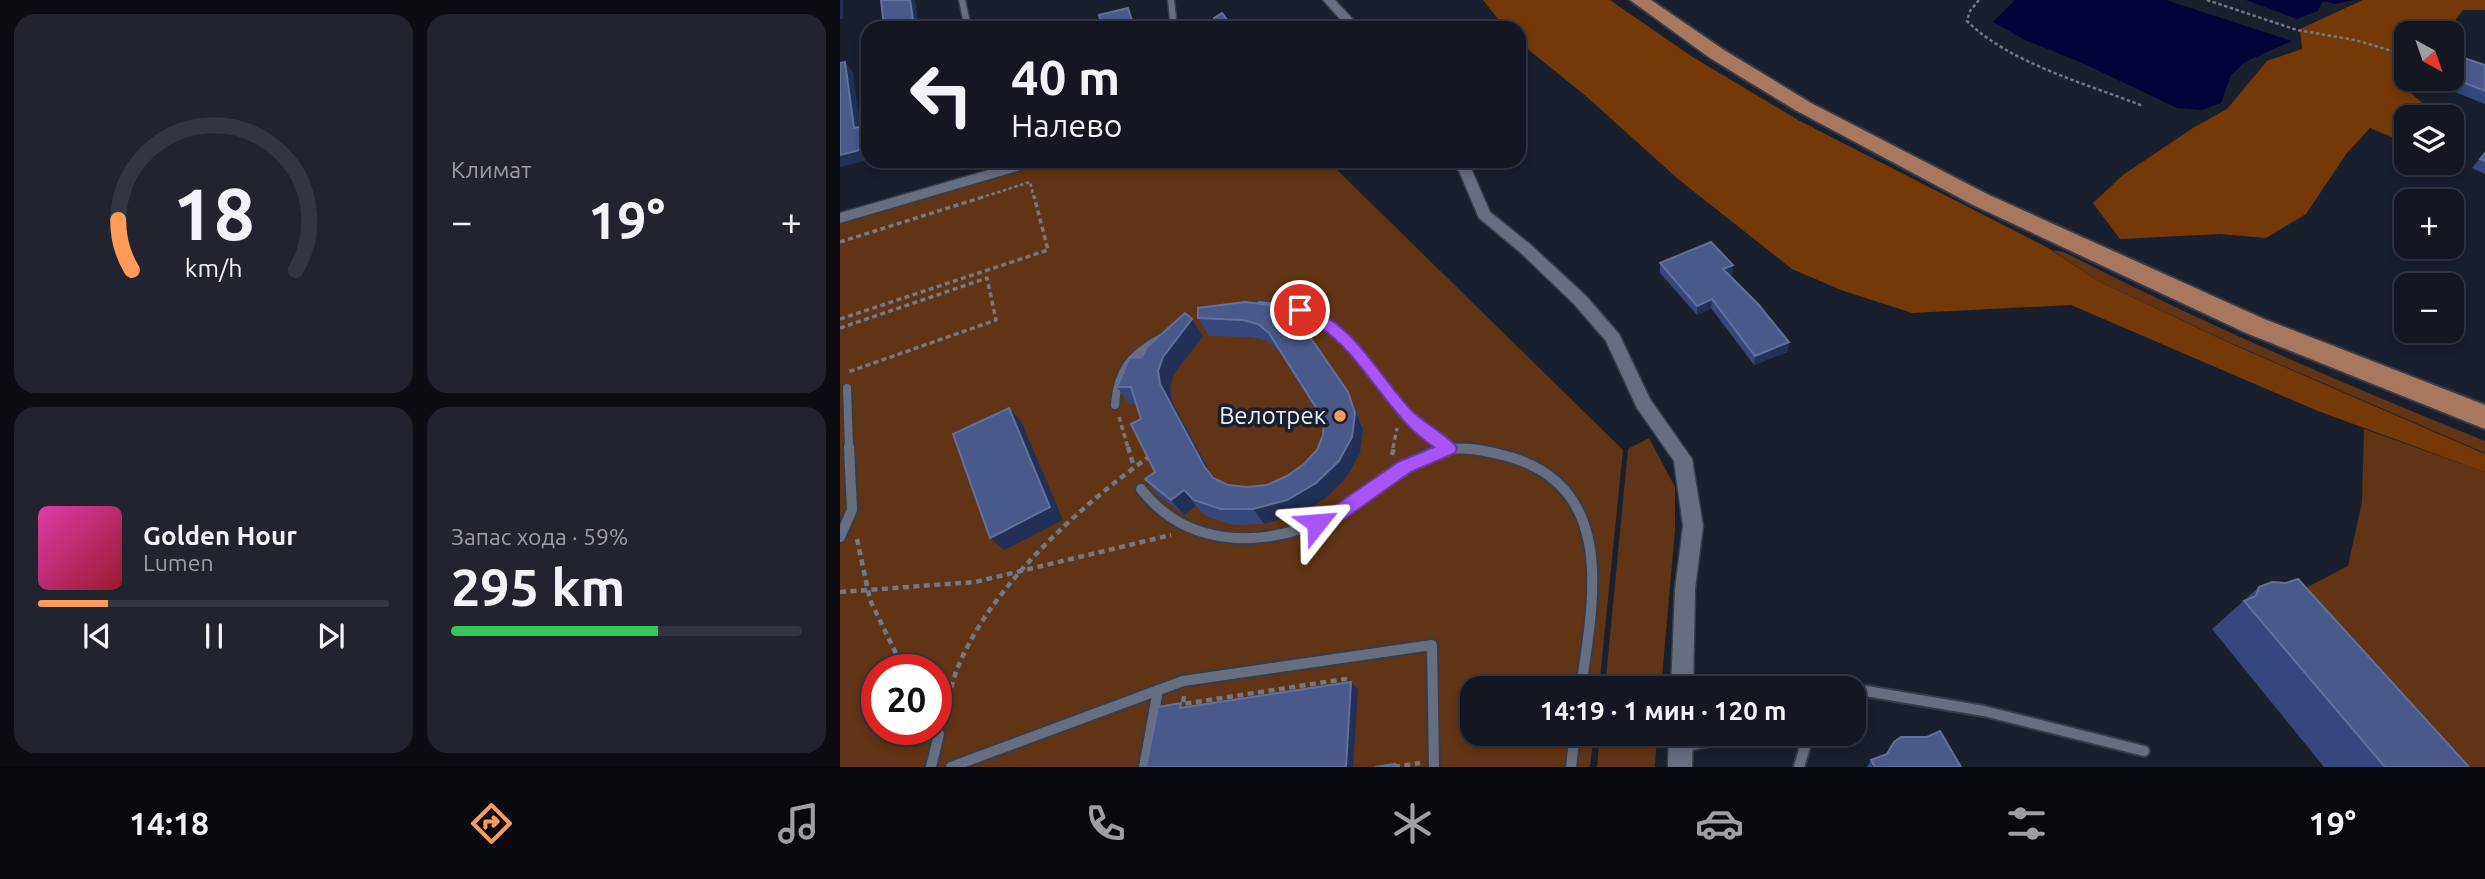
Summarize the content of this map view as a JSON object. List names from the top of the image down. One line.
{"places":["Велотрек"],"north":"bottom right","page":{"tile":["Климат",["Запас хода · 59%","295 km"]],"map_buttons":["+","−"],"turn":["40 m","Налево"],"heat":["−","19°","+"],"song":["Golden Hour","Lumen"],"limit":"20","trip":"14:19 · 1 мин · 120 m","tabs":["14:18","19°"],"gauge":["18","km/h"]}}
